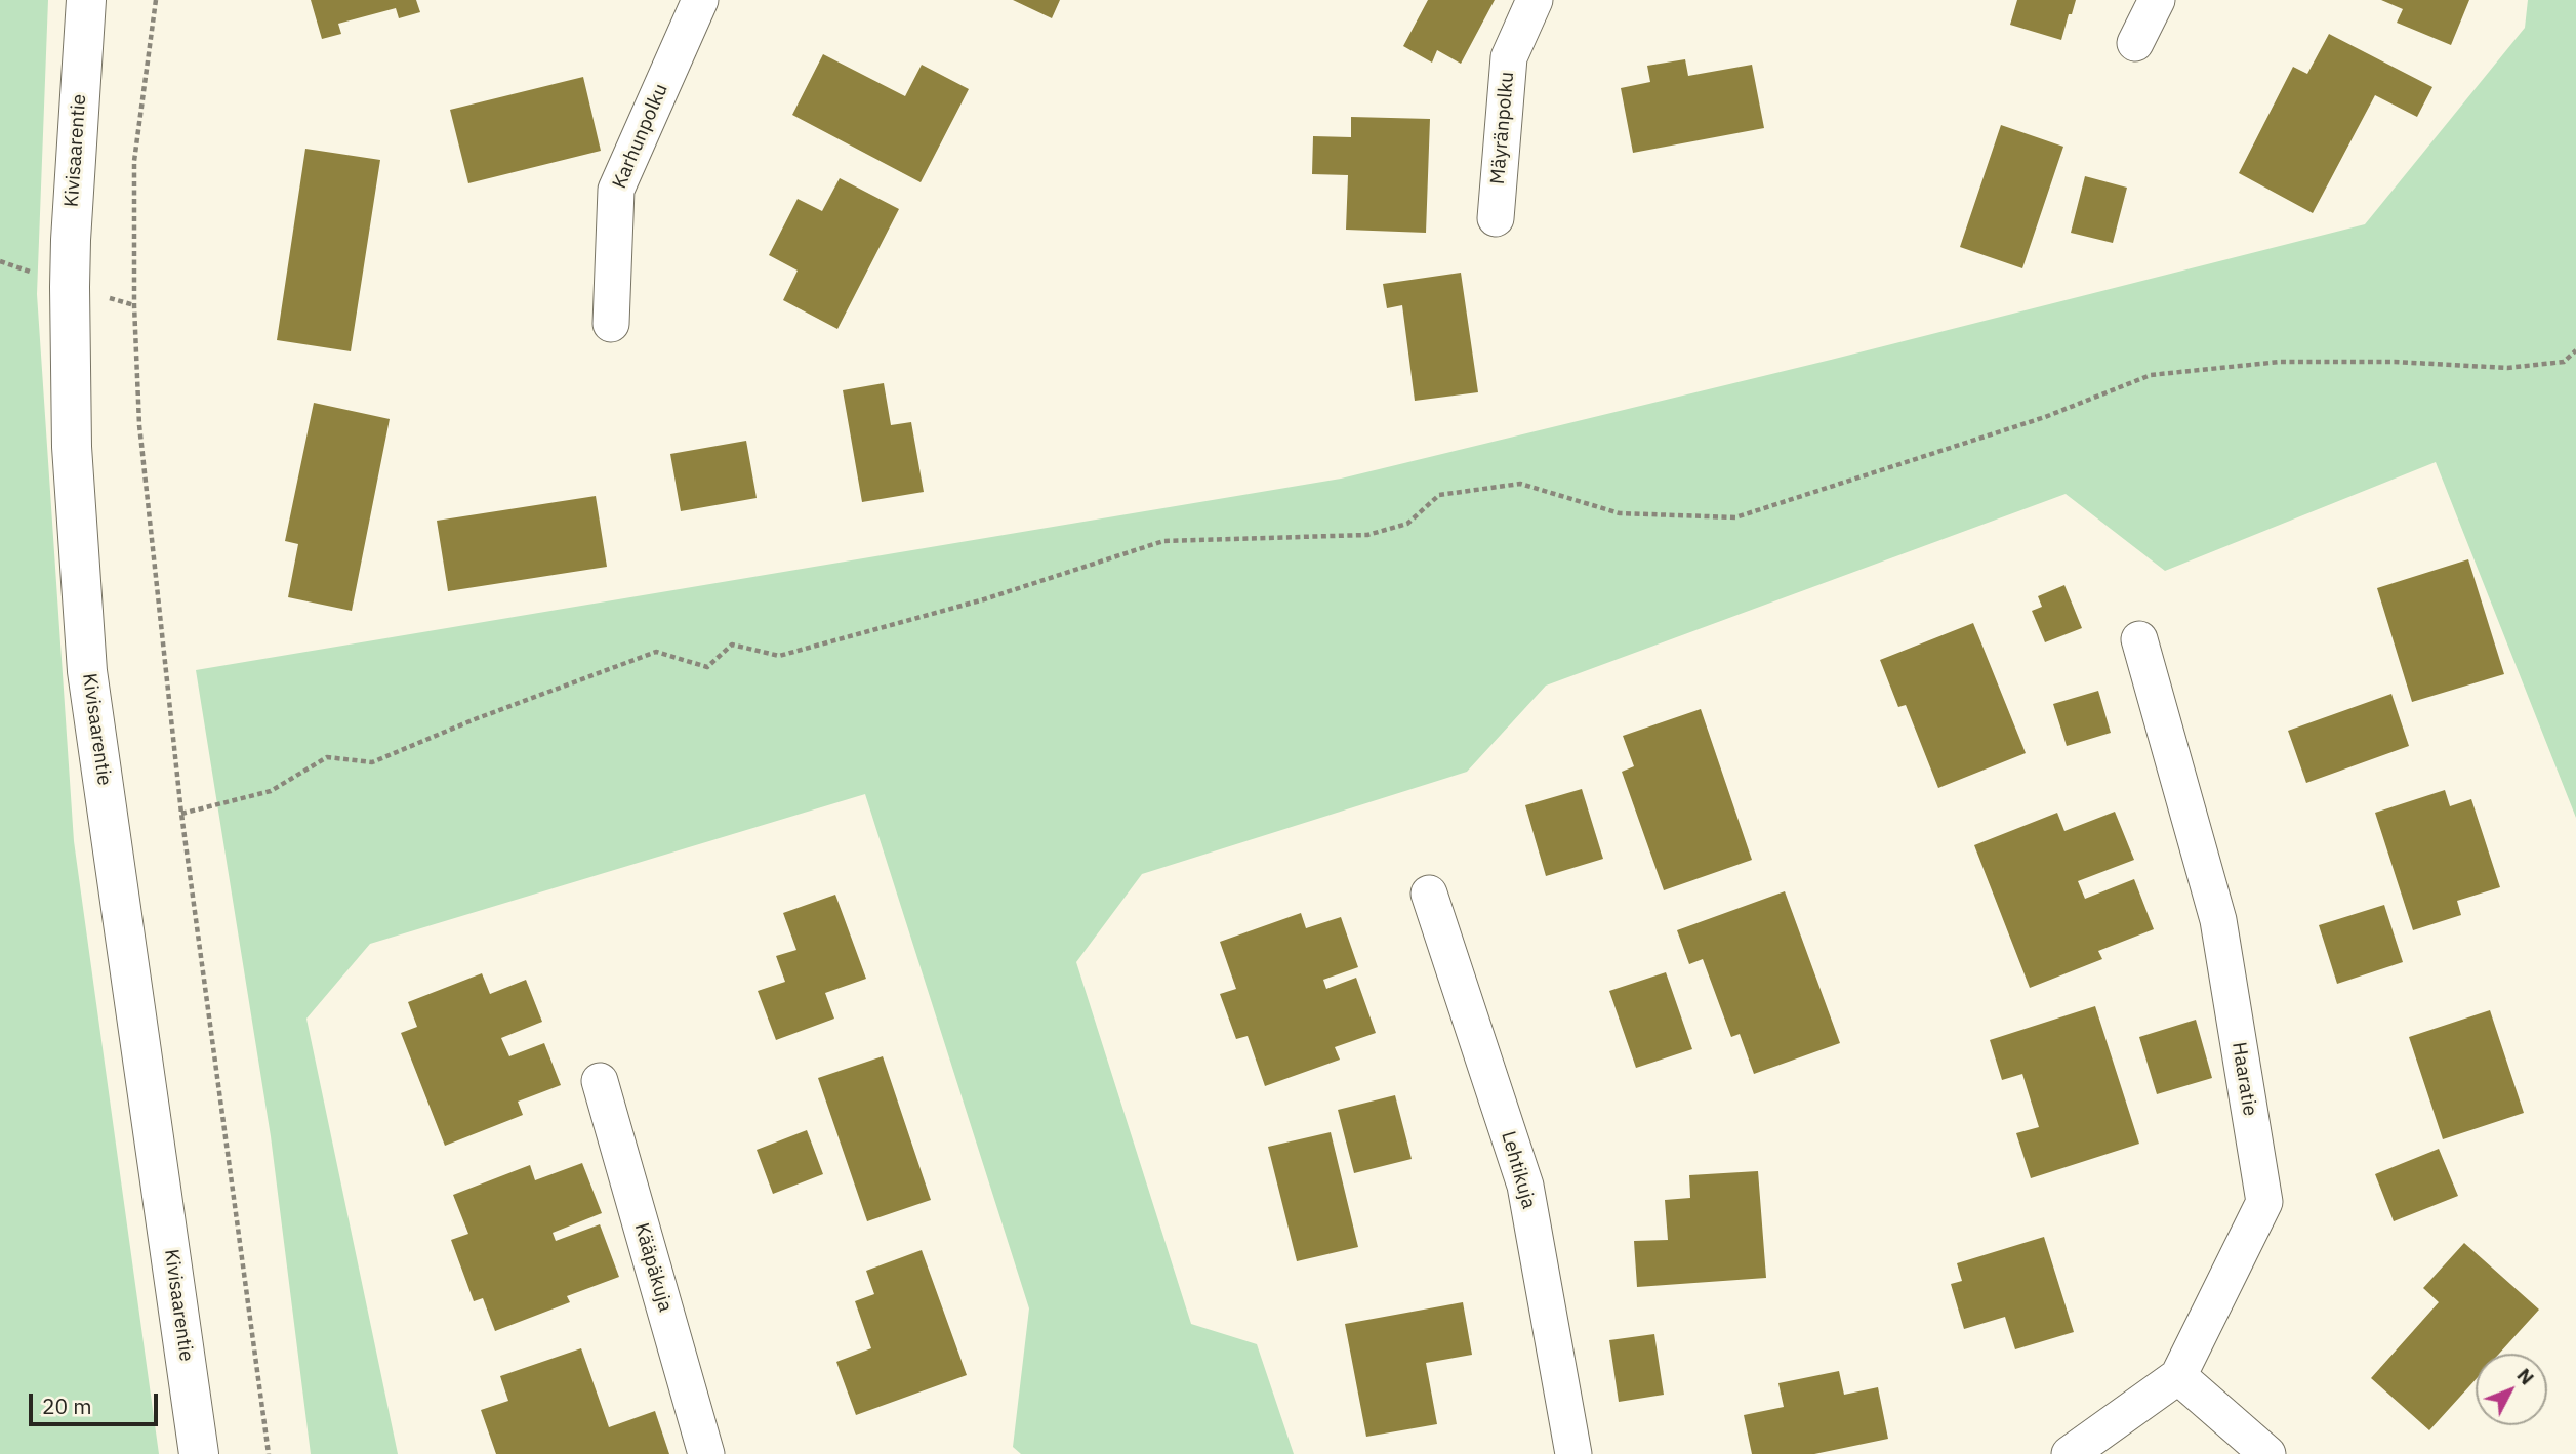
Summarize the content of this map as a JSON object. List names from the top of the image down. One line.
{"streets":{"street":["Mäyränpolku","Karhunpolku","Kivisaarentie","Haaratie","Lehtikuja","Kääpäkuja"]},"scale_bar":"20 m","north":"top right"}
